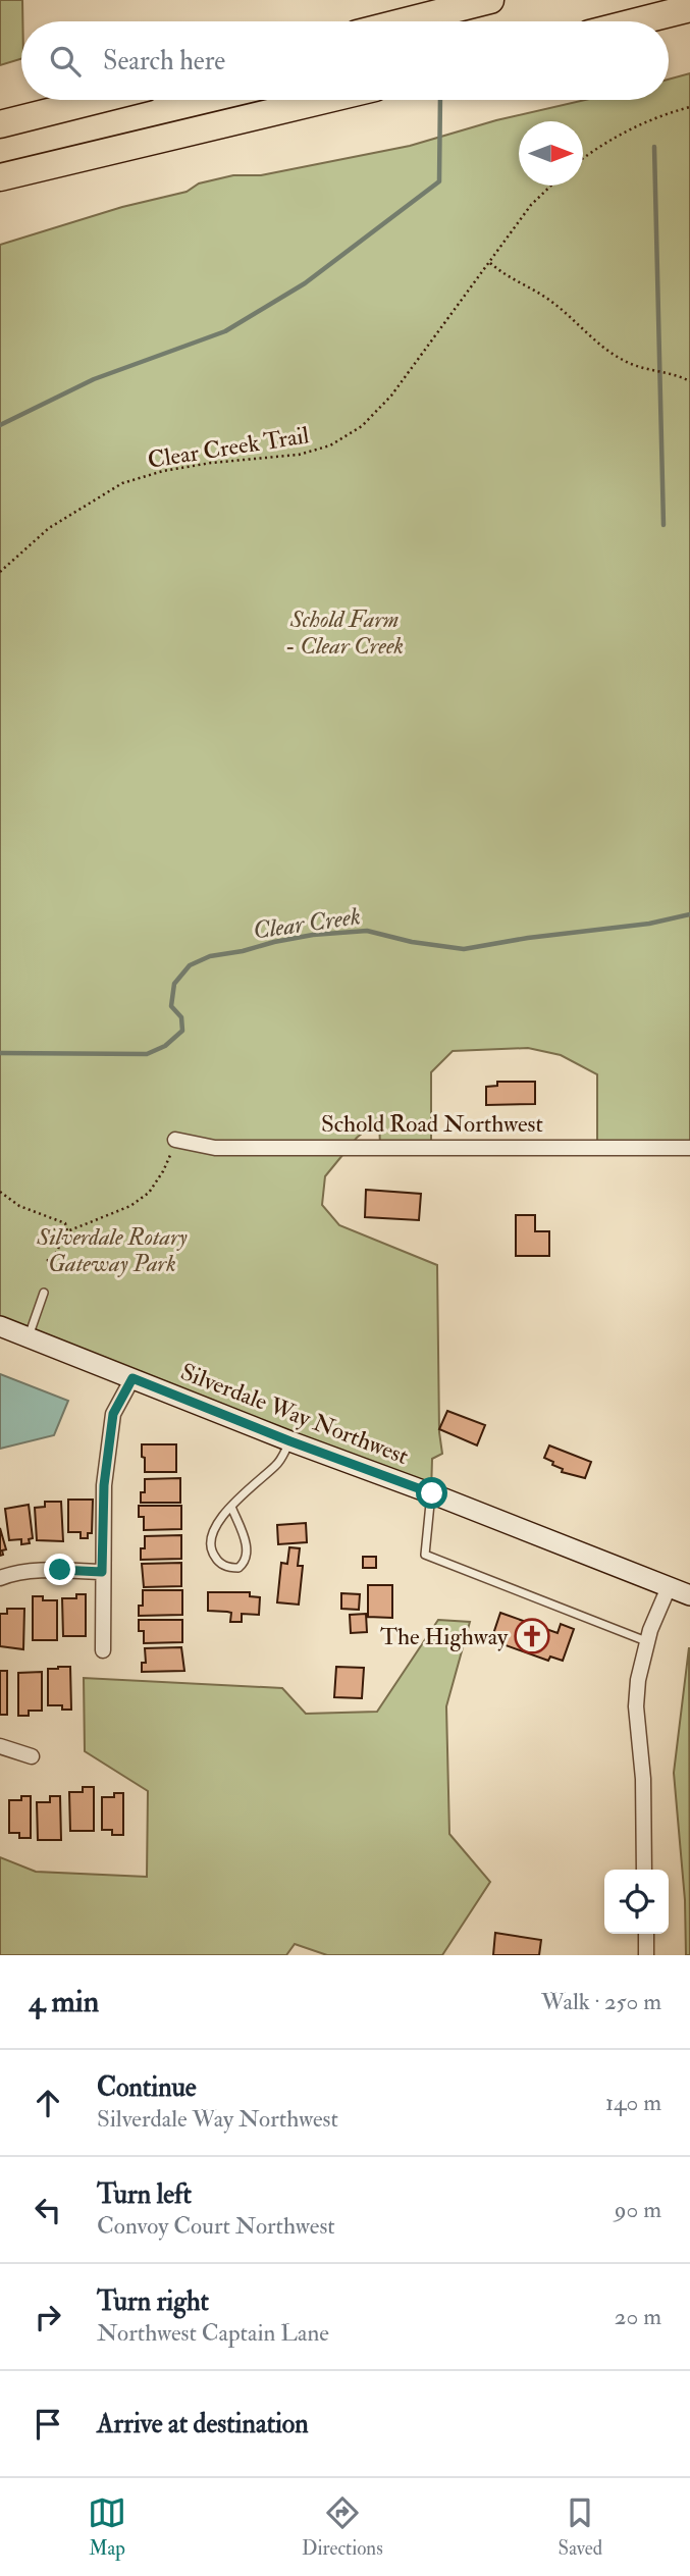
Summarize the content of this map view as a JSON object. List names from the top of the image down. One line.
{"streets":{"main road":["Silverdale Way Northwest"],"street":["Schold Road Northwest"],"path":["Clear Creek Trail"]},"water":["Clear Creek"],"parks":["Schold Farm - Clear Creek","Silverdale Rotary Gateway Park"],"places":{"church":["The Highway"]},"north":"right","page":{"search":"Search here","heading":["4 min","Walk · 250 m"],"list":[["Continue","Silverdale Way Northwest","140 m"],["Turn left","Convoy Court Northwest","90 m"],["Turn right","Northwest Captain Lane","20 m"],"Arrive at destination"],"nav":["Map","Directions","Saved"]}}
